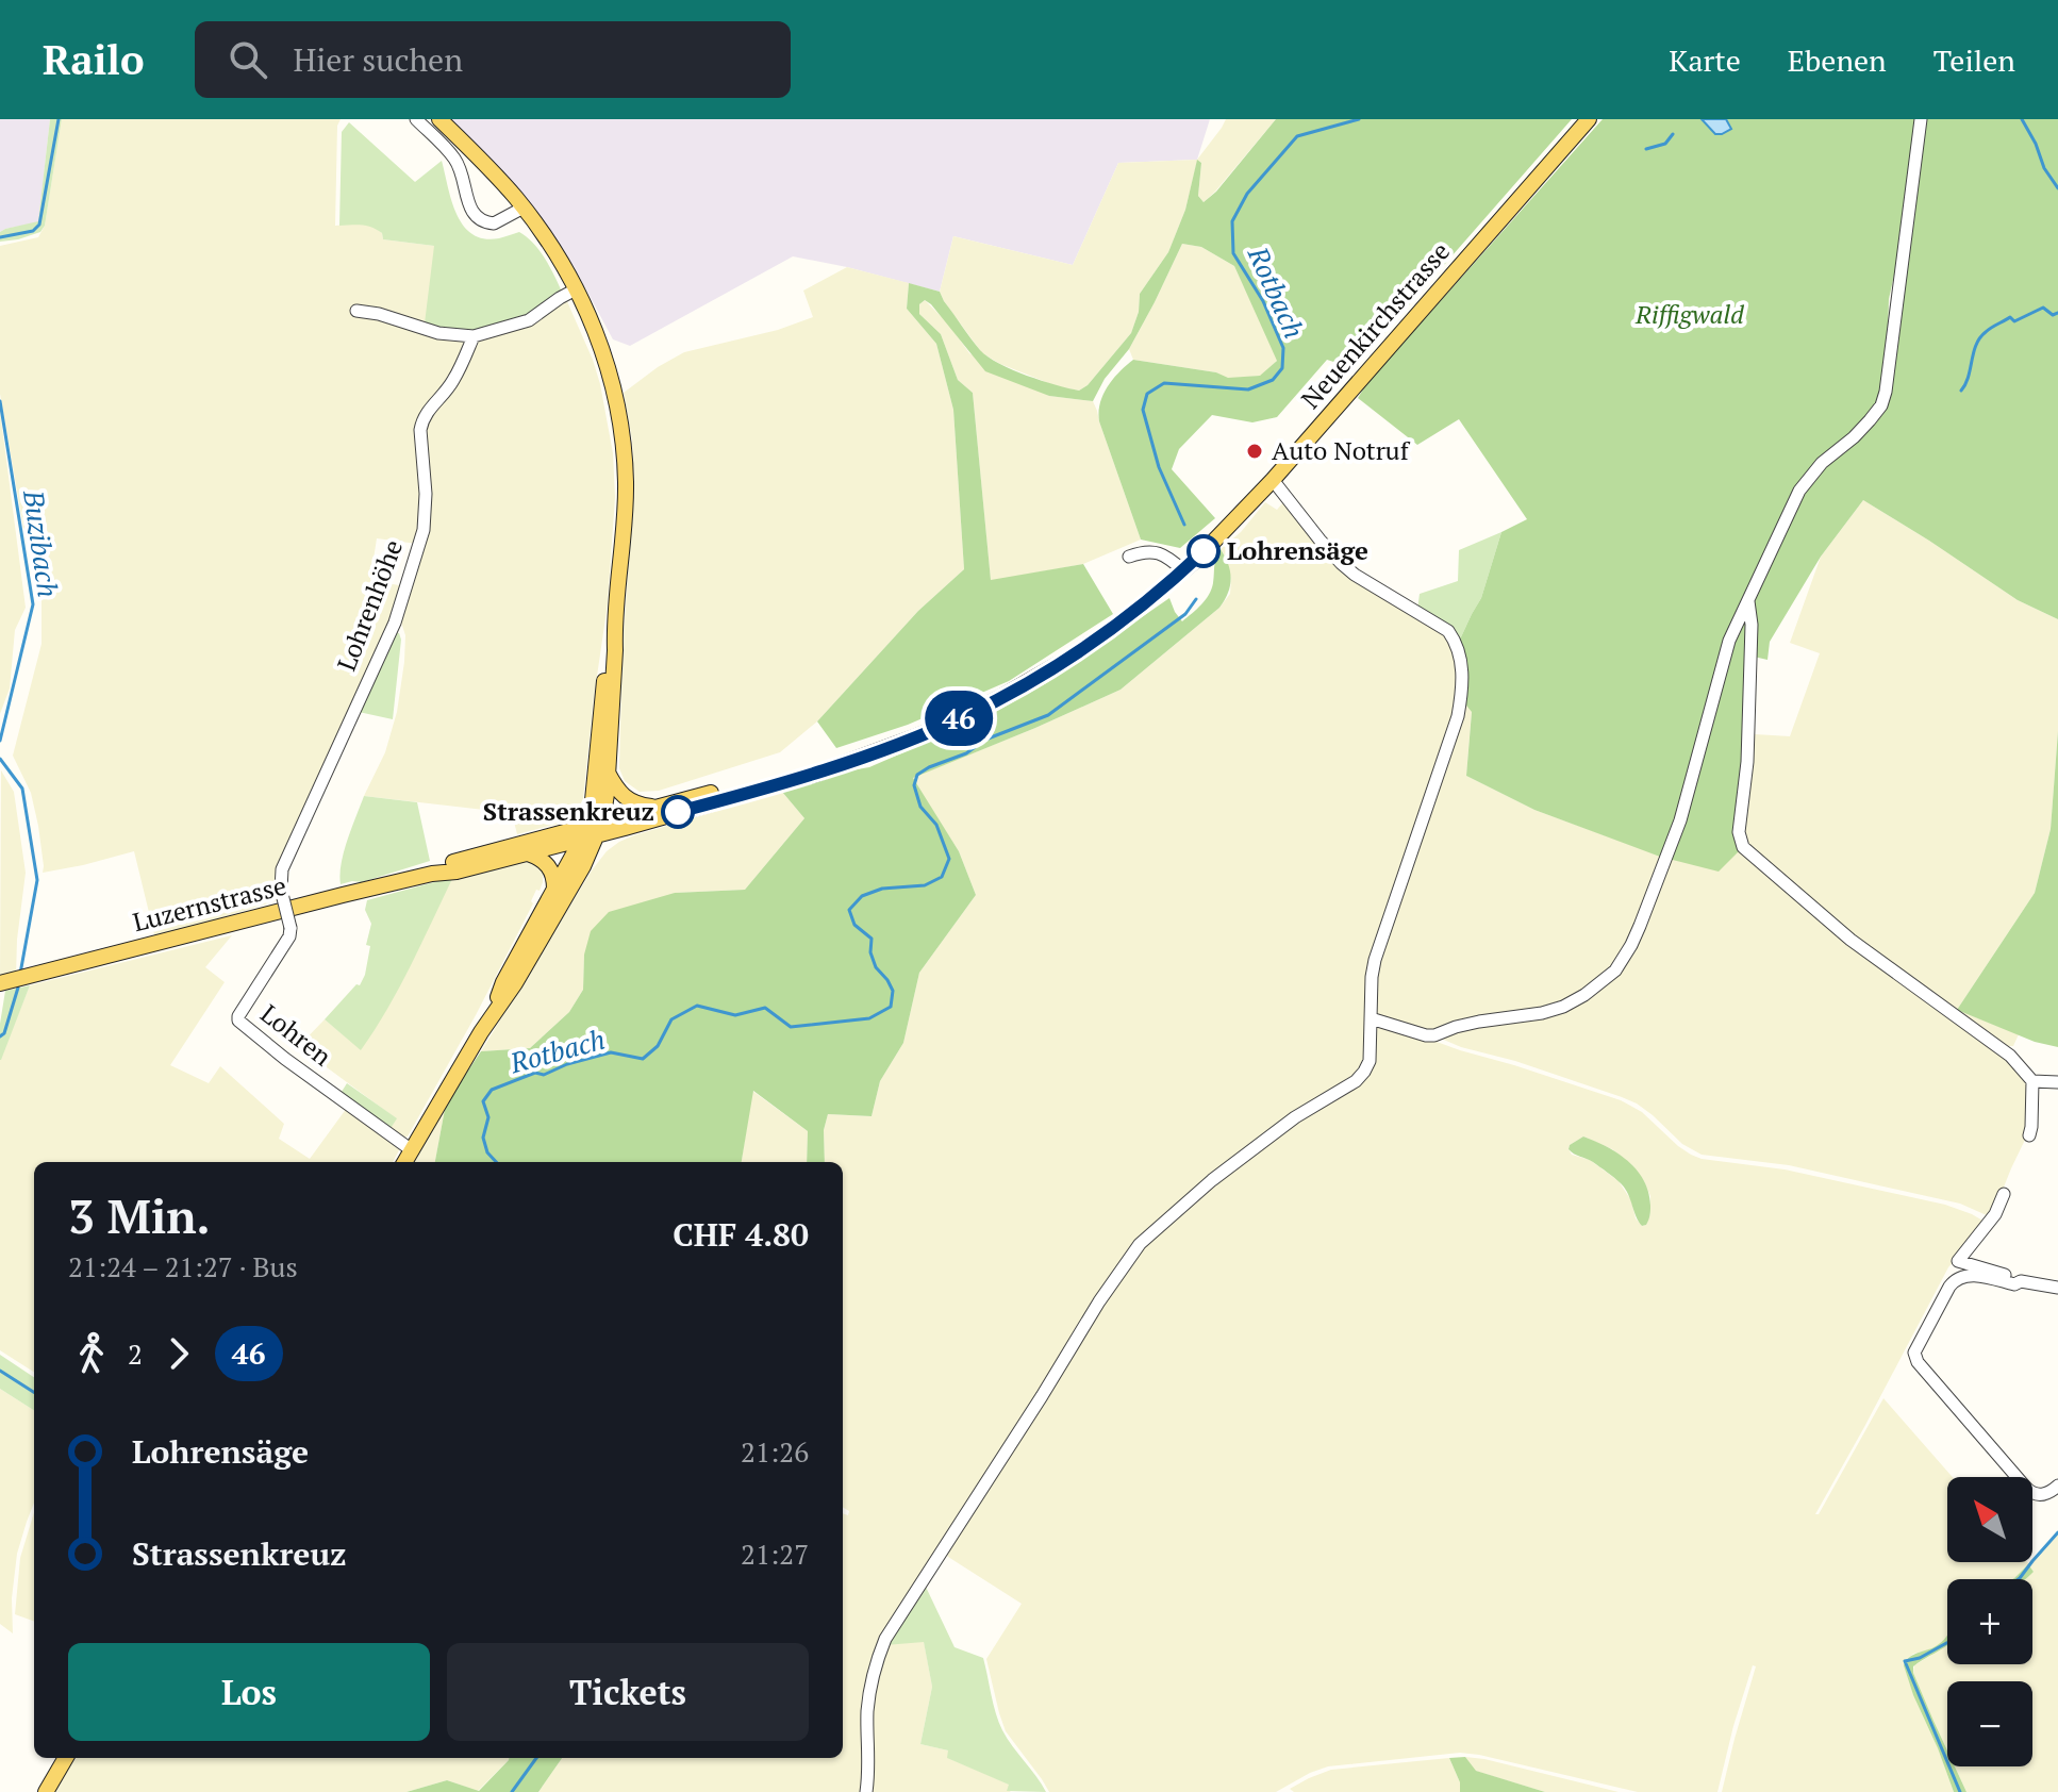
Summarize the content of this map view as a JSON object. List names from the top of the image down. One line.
{"streets":{"main road":["Neuenkirchstrasse","Luzernstrasse"],"street":["Lohrenhöhe","Lohren"]},"crossings":[["Neuenkirchstrasse","Luzernstrasse"],["Lohrenhöhe","Lohren"]],"water":["Rotbach","Buzibach"],"parks":["Riffigwald"],"places":["Auto Notruf","Lohrensäge","Strassenkreuz"],"lines":["bus line 46"],"north":"top left","page":{"header":"Railo","search":"Hier suchen","nav":["Karte","Ebenen","Teilen"],"on_map":"46","heading":["3 Min.","21:24 – 21:27 · Bus","CHF 4.80"],"legs":["2","46"],"list":[{"name":"Lohrensäge","value":"21:26"},{"name":"Strassenkreuz","value":"21:27"}],"map_buttons":["+","−"],"buttons":["Los","Tickets"]}}
